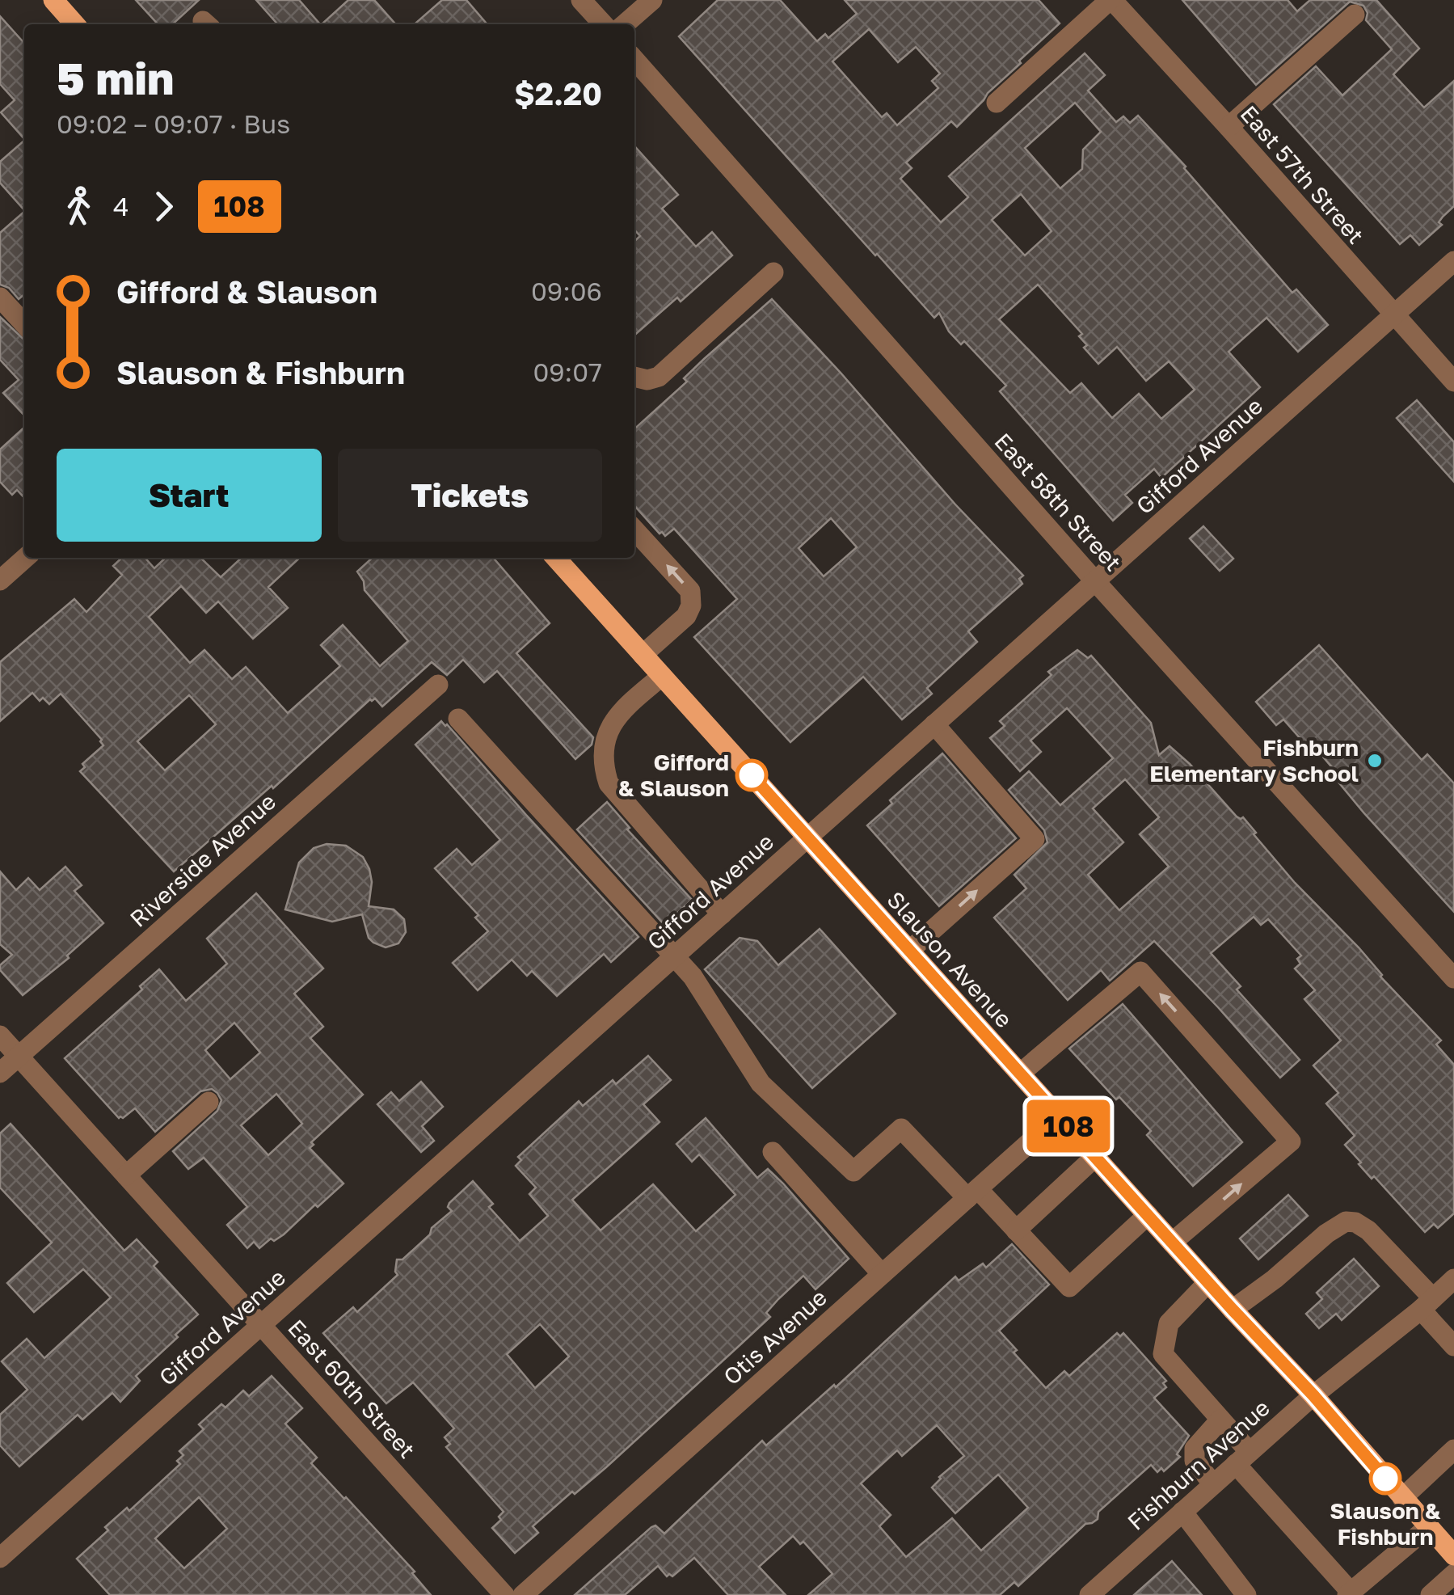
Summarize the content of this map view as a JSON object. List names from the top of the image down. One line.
{"streets":{"main road":["Slauson Avenue"],"street":["East 57th Street","Gifford Avenue","East 58th Street","Riverside Avenue","Otis Avenue","East 60th Street","Fishburn Avenue"]},"crossings":[["East 57th Street","Gifford Avenue"],["Gifford Avenue","East 58th Street"],["Gifford Avenue","Slauson Avenue"],["Gifford Avenue","East 60th Street"],["Riverside Avenue","East 60th Street"],["Slauson Avenue","Otis Avenue"],["Slauson Avenue","Fishburn Avenue"]],"places":["Fishburn Elementary School","Gifford & Slauson","Slauson & Fishburn"],"lines":["bus line 108"],"page":{"on_map":"108","heading":["5 min","09:02 – 09:07 · Bus","$2.20"],"legs":["4","108"],"list":[{"name":"Gifford & Slauson","value":"09:06"},{"name":"Slauson & Fishburn","value":"09:07"}],"buttons":["Start","Tickets"]}}
